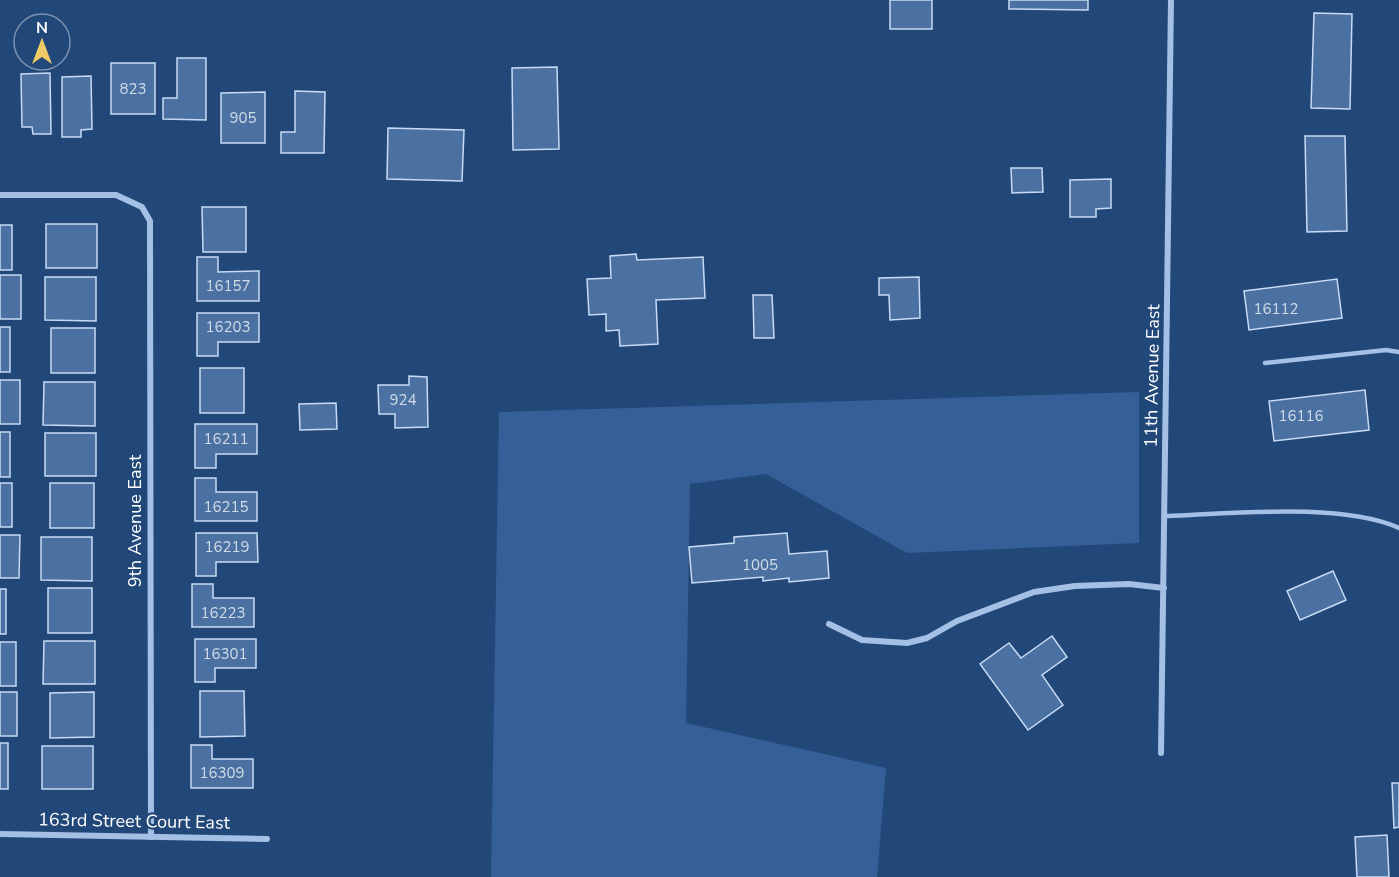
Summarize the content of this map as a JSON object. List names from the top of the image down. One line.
{"streets":{"street":["11th Avenue East","9th Avenue East","163rd Street Court East"]},"crossings":[["9th Avenue East","163rd Street Court East"]],"house_numbers":["823","905","16157","16112","16203","924","16116","16211","16215","16219","1005","16223","16301","16309"],"north":"top"}
